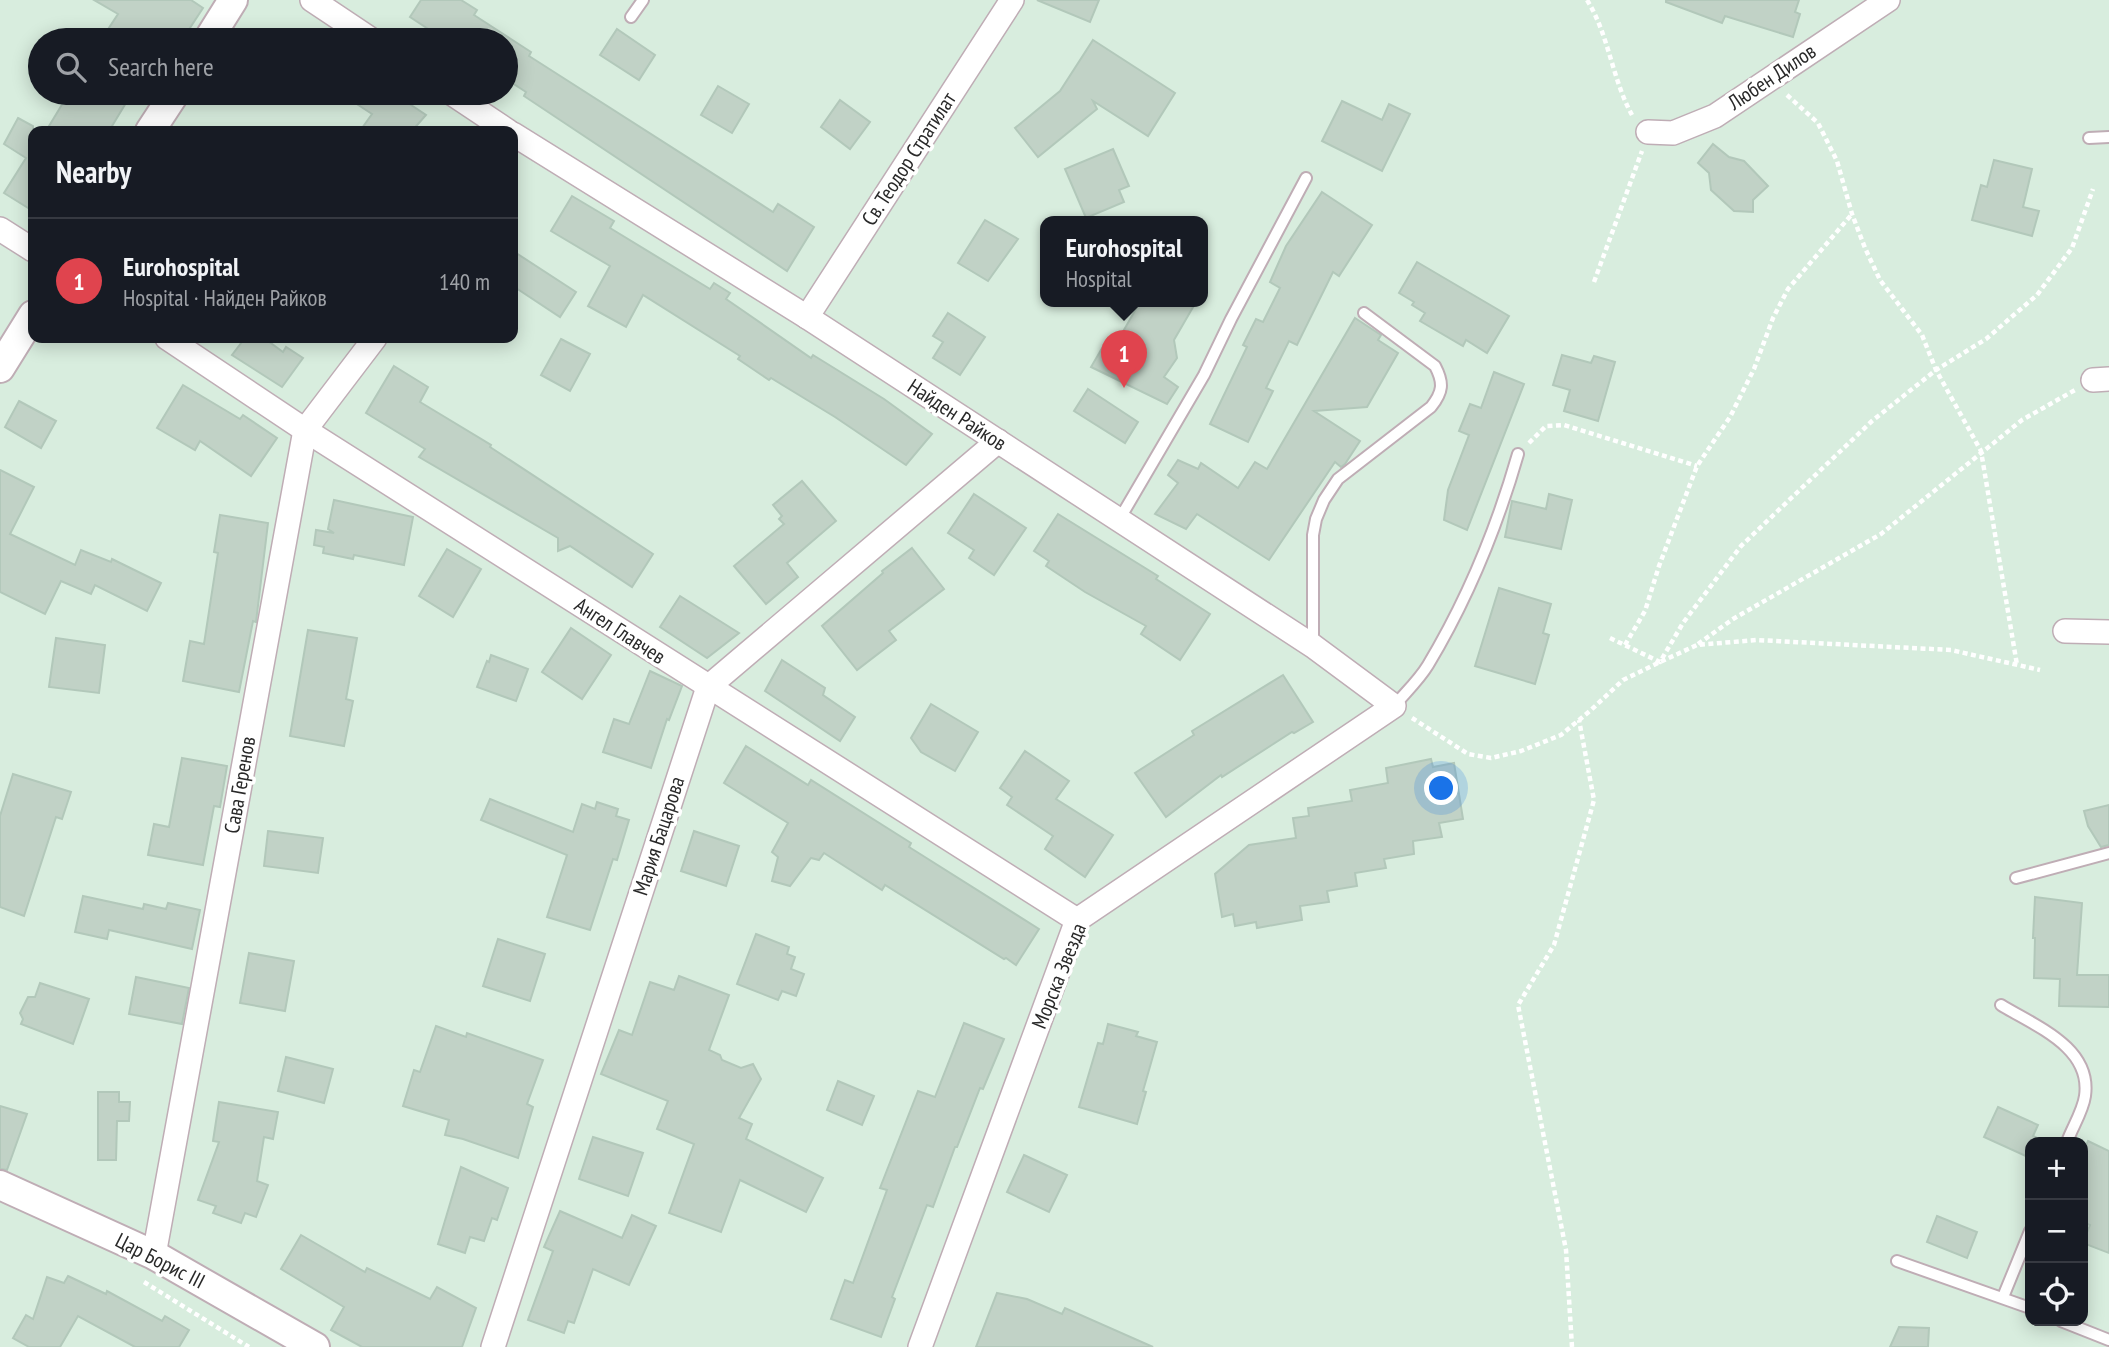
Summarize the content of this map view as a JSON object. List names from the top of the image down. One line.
{"streets":{"street":["Любен Дилов","Св. Теодор Стратилат","Найден Райков","Ангел Главчев","Сава Геренов","Мария Бацарова","Морска Звезда","Цар Борис III"]},"crossings":[["Св. Теодор Стратилат","Найден Райков"],["Найден Райков","Морска Звезда"],["Ангел Главчев","Сава Геренов"],["Ангел Главчев","Мария Бацарова"],["Ангел Главчев","Морска Звезда"],["Сава Геренов","Цар Борис III"]],"page":{"search":"Search here","heading":"Nearby","popup":["Eurohospital","Hospital"],"list":[{"mark":"1","name":"Eurohospital","note":"Hospital · Найден Райков","value":"140 m"}],"pins":"1","map_buttons":["+","−"]}}
